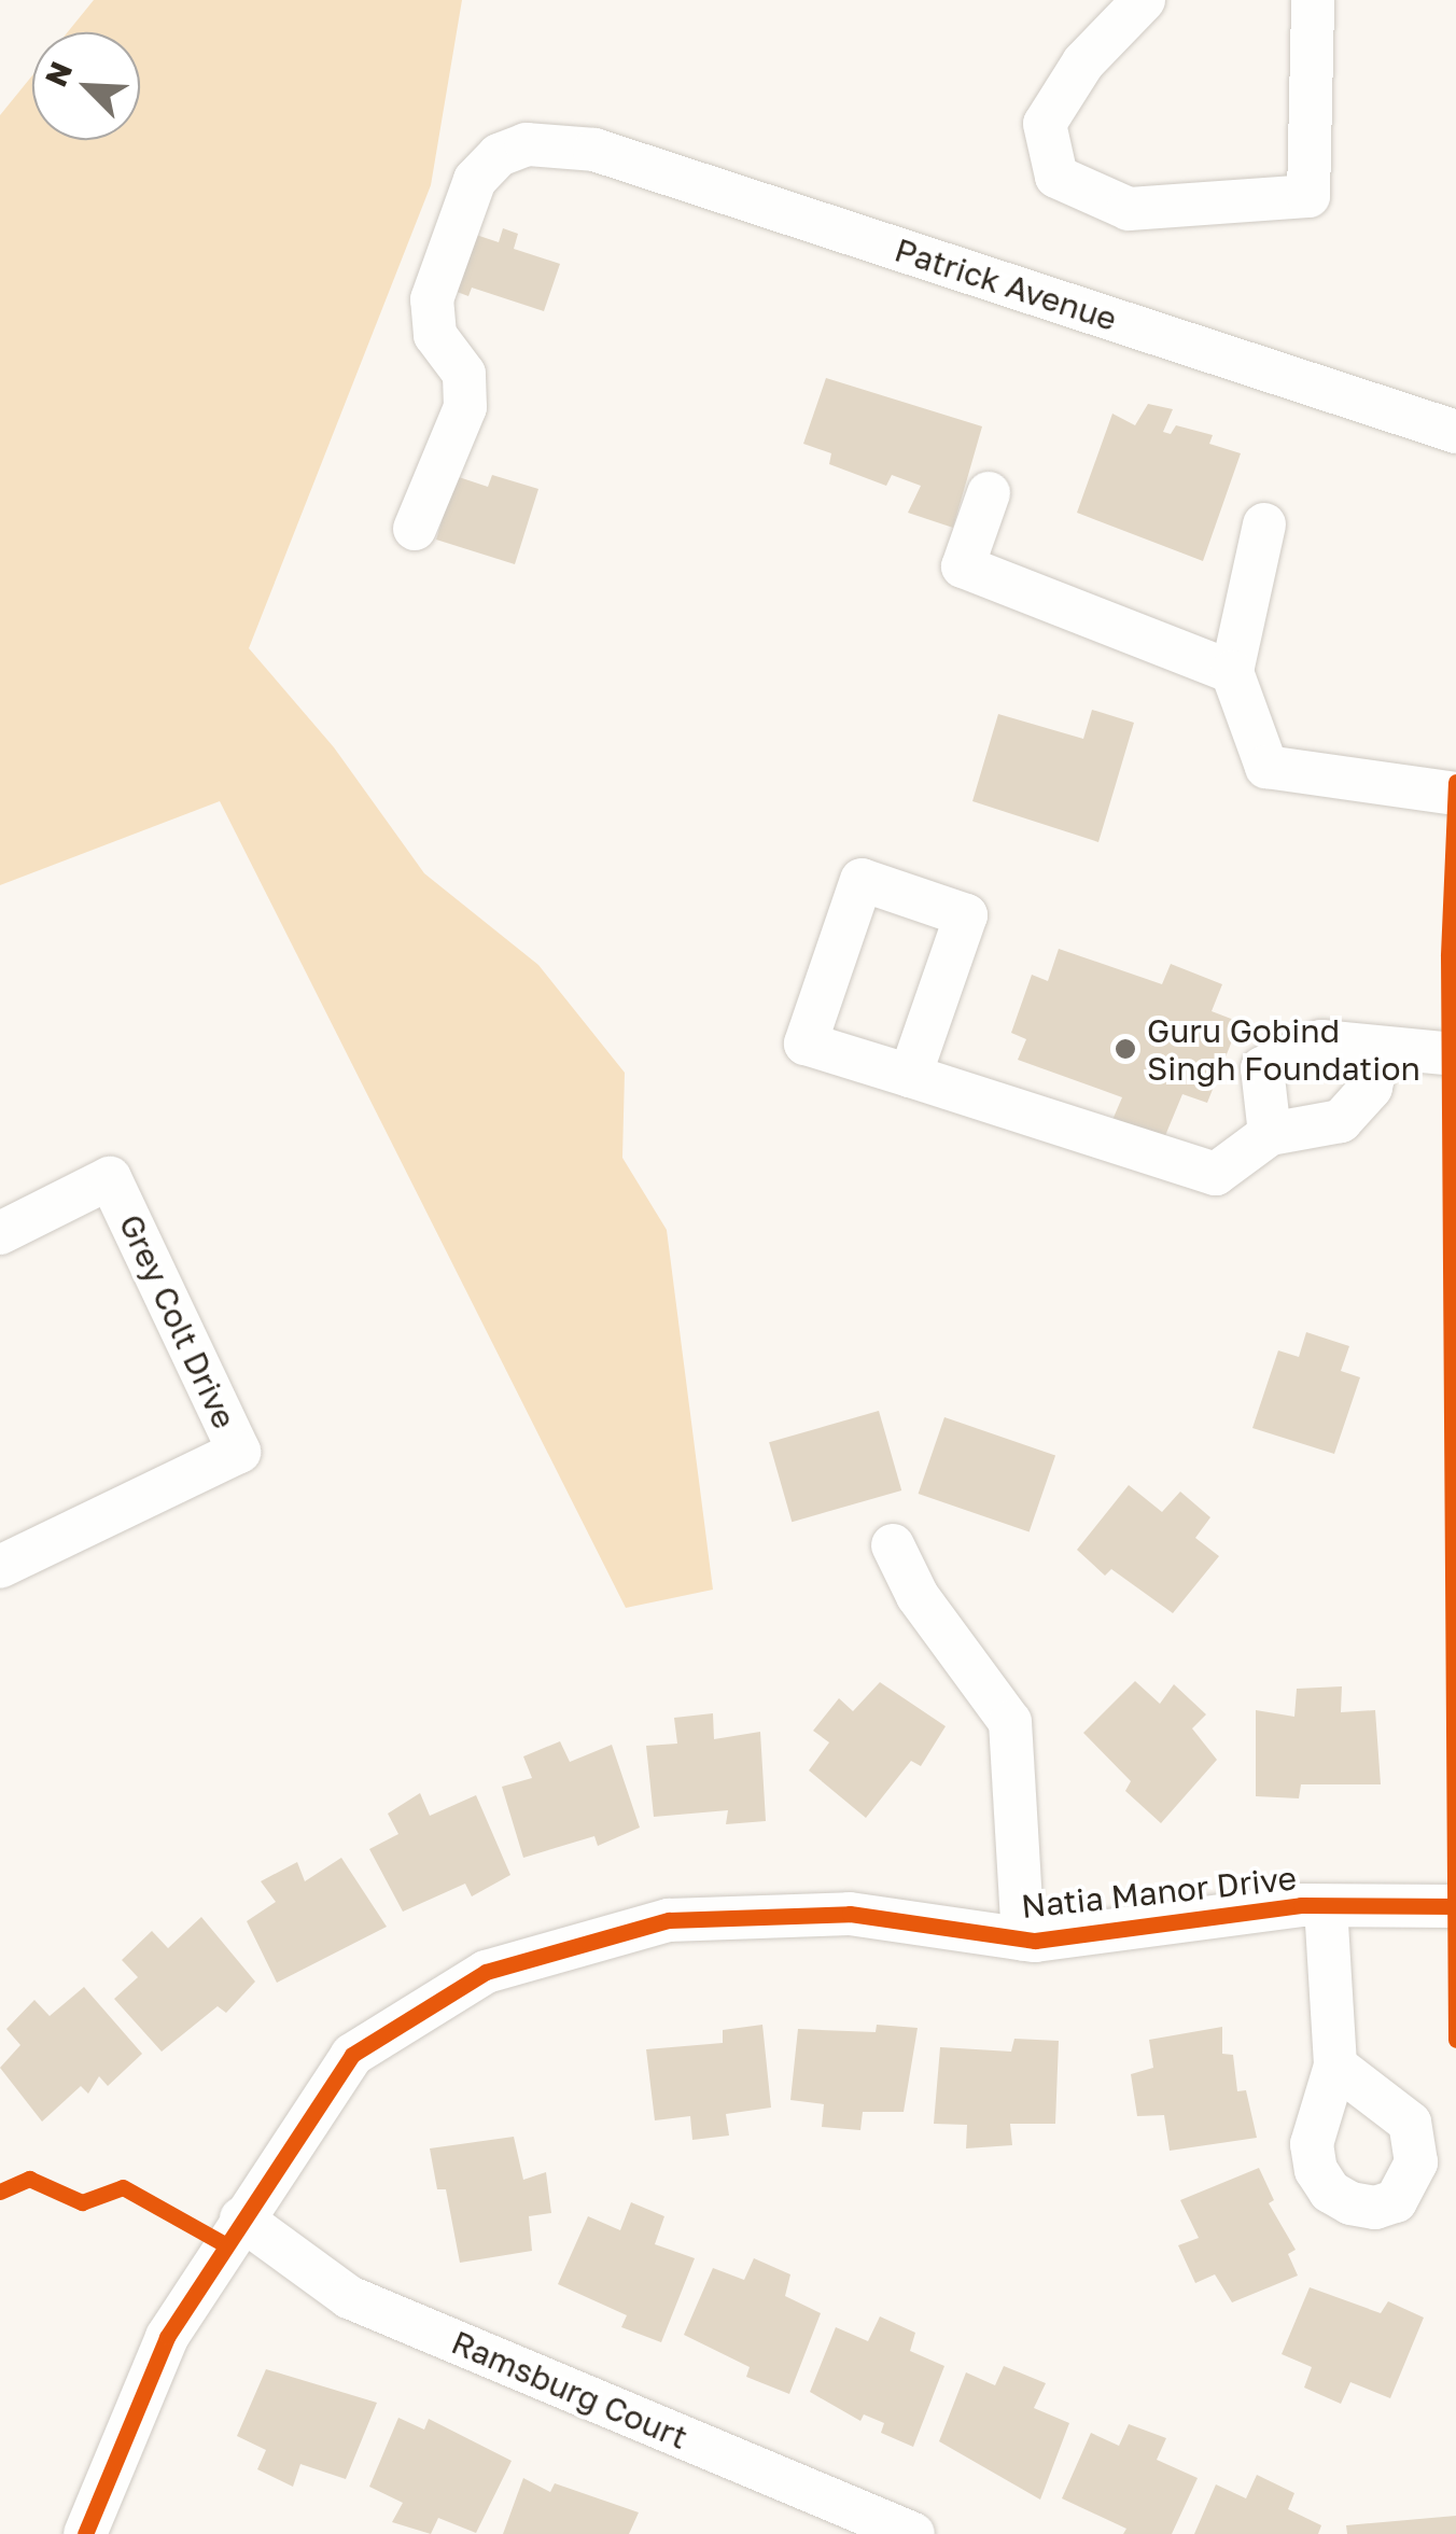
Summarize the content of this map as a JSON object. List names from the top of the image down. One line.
{"streets":{"street":["Patrick Avenue","Grey Colt Drive","Natia Manor Drive","Ramsburg Court"]},"crossings":[["Natia Manor Drive","Ramsburg Court"]],"places":["Guru Gobind Singh Foundation"],"north":"top left"}
